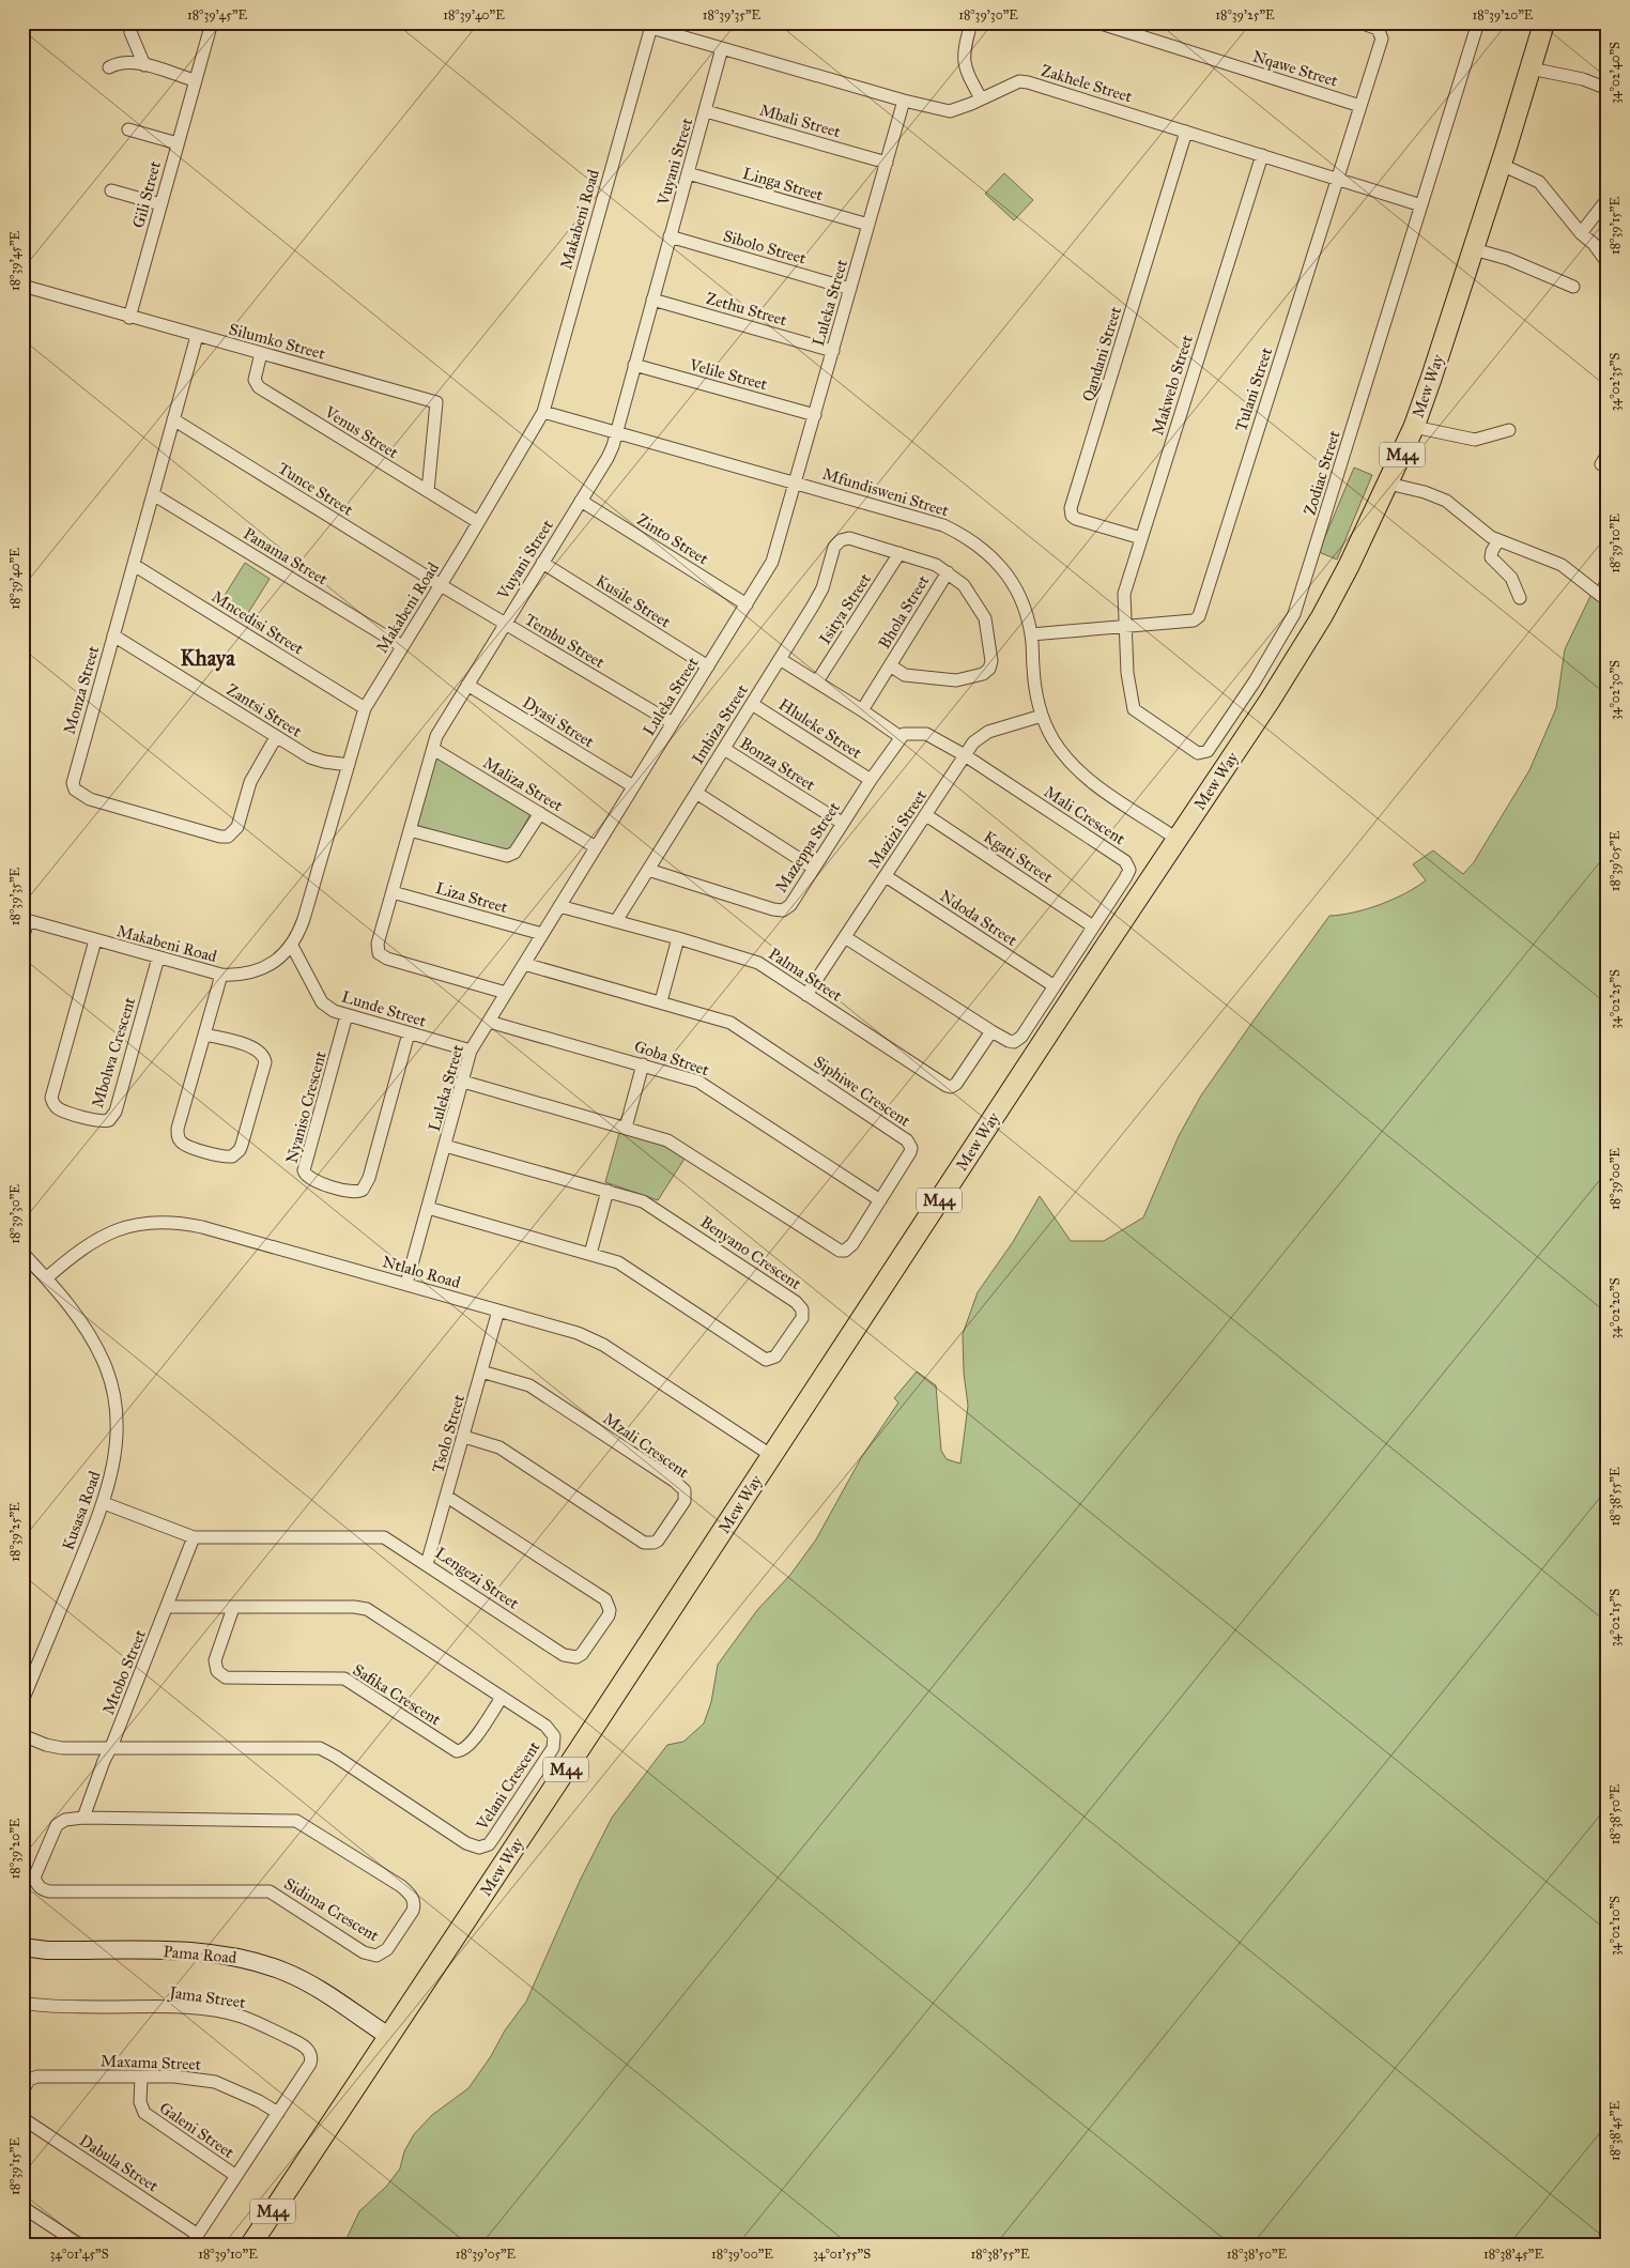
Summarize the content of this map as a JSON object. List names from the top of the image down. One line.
{"streets":{"main road":["Mew Way","M44"],"street":["Nqawe Street","Zakhele Street","Mbali Street","Vuyani Street","Linga Street","Gili Street","Makabeni Road","Sibolo Street","Luleka Street","Zethu Street","Silumko Street","Qandani Street","Velile Street","Makwelo Street","Tulani Street","Venus Street","Zodiac Street","Tunce Street","Mfundisweni Street","Zinto Street","Panama Street","Kusile Street","Isitya Street","Bhola Street","Mncedisi Street","Tembu Street","Monza Street","Zantsi Street","Dyasi Street","Imbiza Street","Hluleke Street","Bonza Street","Maliza Street","Mali Crescent","Mazizi Street","Mazeppa Street","Kgati Street","Liza Street","Ndoda Street","Palma Street","Lunde Street","Mbolwa Crescent","Goba Street","Siphiwe Crescent","Nyaniso Crescent","Benyano Crescent","Ntlalo Road","Tsolo Street","Mzali Crescent","Kusasa Road","Lengezi Street","Mtobo Street","Safika Crescent","Velani Crescent","Sidima Crescent","Pama Road","Jama Street","Maxama Street","Galeni Street","Dabula Street"]},"crossings":[["Nqawe Street","Tulani Street"],["Zakhele Street","Vuyani Street"],["Zakhele Street","Makabeni Road"],["Zakhele Street","Luleka Street"],["Zakhele Street","Qandani Street"],["Zakhele Street","Makwelo Street"],["Zakhele Street","Tulani Street"],["Zakhele Street","Zodiac Street"],["Mbali Street","Vuyani Street"],["Mbali Street","Luleka Street"],["Vuyani Street","Linga Street"],["Vuyani Street","Sibolo Street"],["Vuyani Street","Luleka Street"],["Vuyani Street","Zethu Street"],["Vuyani Street","Velile Street"],["Vuyani Street","Mfundisweni Street"],["Vuyani Street","Zinto Street"],["Vuyani Street","Kusile Street"],["Vuyani Street","Tembu Street"],["Vuyani Street","Dyasi Street"],["Vuyani Street","Maliza Street"],["Vuyani Street","Liza Street"],["Linga Street","Luleka Street"],["Gili Street","Silumko Street"],["Makabeni Road","Venus Street"],["Makabeni Road","Tunce Street"],["Makabeni Road","Mfundisweni Street"],["Makabeni Road","Panama Street"],["Makabeni Road","Mncedisi Street"],["Makabeni Road","Tembu Street"],["Makabeni Road","Zantsi Street"],["Makabeni Road","Lunde Street"],["Makabeni Road","Mbolwa Crescent"],["Sibolo Street","Luleka Street"],["Luleka Street","Zethu Street"],["Luleka Street","Velile Street"],["Luleka Street","Mfundisweni Street"],["Luleka Street","Zinto Street"],["Luleka Street","Kusile Street"],["Luleka Street","Tembu Street"],["Luleka Street","Dyasi Street"],["Luleka Street","Maliza Street"],["Luleka Street","Liza Street"],["Luleka Street","Palma Street"],["Luleka Street","Lunde Street"],["Luleka Street","Goba Street"],["Luleka Street","Siphiwe Crescent"],["Luleka Street","Benyano Crescent"],["Luleka Street","Ntlalo Road"],["Silumko Street","Venus Street"],["Silumko Street","Monza Street"],["Qandani Street","Makwelo Street"],["Makwelo Street","Tulani Street"],["Makwelo Street","Zodiac Street"],["Mew Way","Mfundisweni Street"],["Mew Way","Ntlalo Road"],["Mew Way","Pama Road"],["Tulani Street","Zodiac Street"],["Tulani Street","Mfundisweni Street"],["Tunce Street","Tembu Street"],["Tunce Street","Monza Street"],["Mfundisweni Street","Mazizi Street"],["Panama Street","Monza Street"],["Isitya Street","Bhola Street"],["Bhola Street","Imbiza Street"],["Mncedisi Street","Monza Street"],["Monza Street","Zantsi Street"],["Imbiza Street","Hluleke Street"],["Imbiza Street","Bonza Street"],["Imbiza Street","Mazeppa Street"],["Imbiza Street","Palma Street"],["Hluleke Street","Mazeppa Street"],["Bonza Street","Mazeppa Street"],["Mali Crescent","Mazizi Street"],["Mali Crescent","Mazeppa Street"],["Mali Crescent","Kgati Street"],["Mali Crescent","Ndoda Street"],["Mali Crescent","Palma Street"],["Mazizi Street","Kgati Street"],["Mazizi Street","Ndoda Street"],["Mazizi Street","Palma Street"],["Lunde Street","Nyaniso Crescent"],["Goba Street","Siphiwe Crescent"],["Ntlalo Road","Tsolo Street"],["Ntlalo Road","Kusasa Road"],["Tsolo Street","Mzali Crescent"],["Tsolo Street","Lengezi Street"],["Kusasa Road","Lengezi Street"],["Lengezi Street","Mtobo Street"],["Mtobo Street","Velani Crescent"],["Mtobo Street","Sidima Crescent"],["Safika Crescent","Velani Crescent"],["Jama Street","Maxama Street"],["Jama Street","Galeni Street"],["Jama Street","Dabula Street"],["Maxama Street","Galeni Street"]],"districts":["Khaya"],"coordinates":["18°39'45\"E","18°39'40\"E","18°39'35\"E","18°39'30\"E","18°39'25\"E","18°39'20\"E","34°02'40\"S","18°39'15\"E","34°02'35\"S","18°39'10\"E","34°02'30\"S","18°39'05\"E","34°02'25\"S","18°39'00\"E","34°02'20\"S","18°38'55\"E","34°02'15\"S","18°38'50\"E","34°02'10\"S","18°38'45\"E","34°01'45\"S","34°01'55\"S"]}
